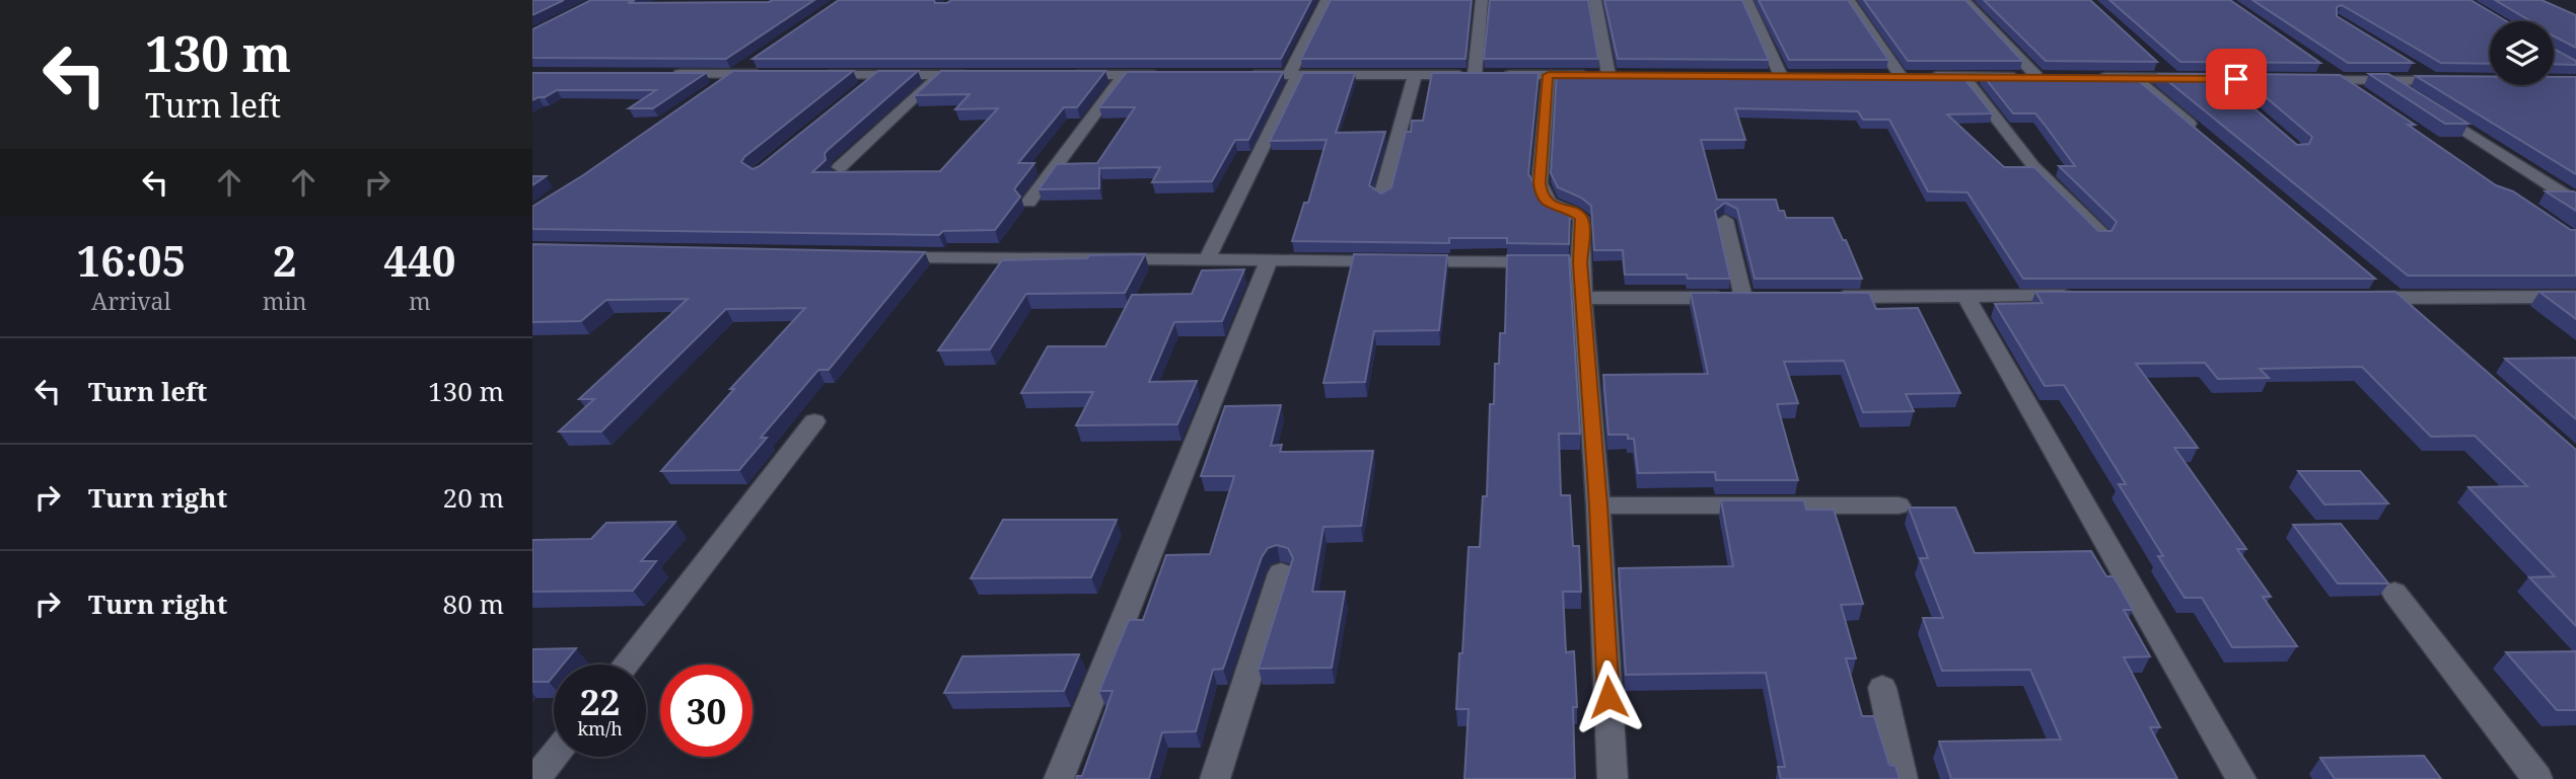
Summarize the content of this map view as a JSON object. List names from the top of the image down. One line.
{"page":{"turn":["130 m","Turn left"],"eta":["16:05","Arrival","2","min","440","m"],"list":[{"name":"Turn left","value":"130 m"},{"name":"Turn right","value":"20 m"},{"name":"Turn right","value":"80 m"}],"speed":"22 km/h","limit":"30"}}
